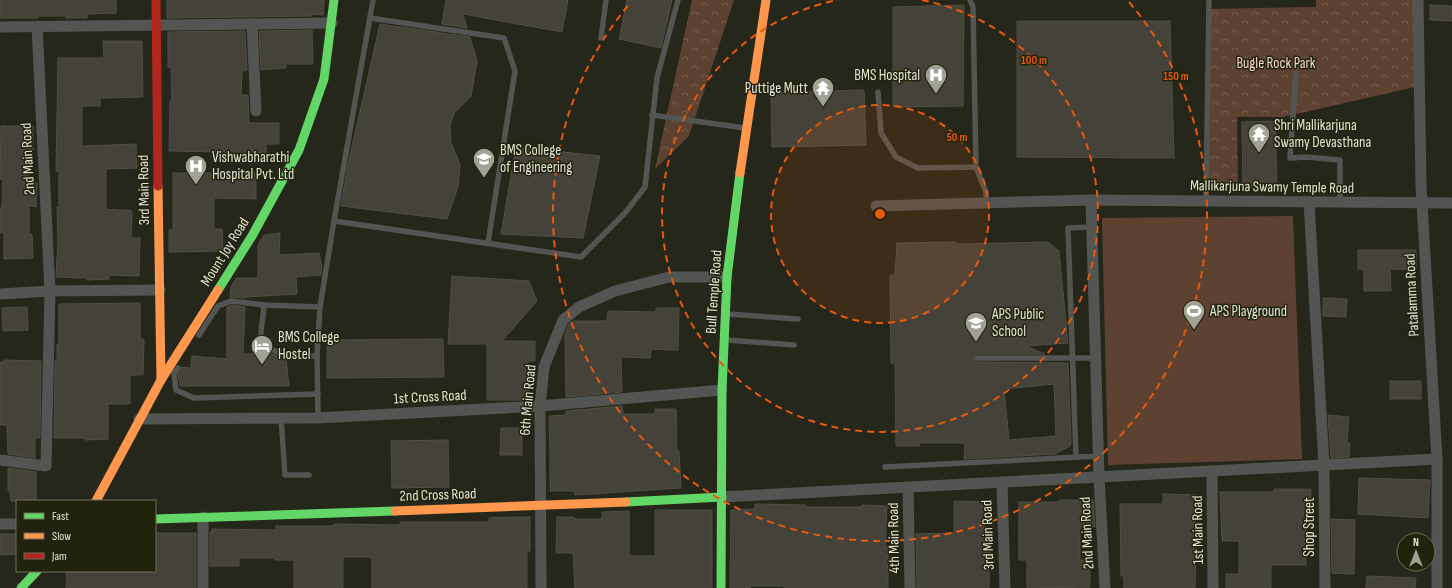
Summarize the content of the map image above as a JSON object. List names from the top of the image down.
{
  "streets": {
    "street": [
      "2nd Main Road",
      "Mallikarjuna Swamy Temple Road",
      "3rd Main Road",
      "Mount Joy Road",
      "Bull Temple Road",
      "Patalamma Road",
      "1st Cross Road",
      "6th Main Road",
      "2nd Cross Road",
      "Shop Street",
      "1st Main Road",
      "4th Main Road"
    ]
  },
  "crossings": [
    ["Mallikarjuna Swamy Temple Road", "Patalamma Road"],
    ["Mallikarjuna Swamy Temple Road", "Shop Street"],
    ["3rd Main Road", "Mount Joy Road"],
    ["Mount Joy Road", "1st Cross Road"],
    ["Bull Temple Road", "1st Cross Road"],
    ["Bull Temple Road", "6th Main Road"],
    ["Bull Temple Road", "2nd Cross Road"],
    ["1st Cross Road", "6th Main Road"],
    ["6th Main Road", "2nd Cross Road"]
  ],
  "parks": ["Bugle Rock Park"],
  "places": {
    "hospital": ["BMS Hospital", "Vishwabharathi Hospital Pvt. Ltd"],
    "temple": ["Puttige Mutt", "Shri Mallikarjuna Swamy Devasthana"],
    "school or university": ["BMS College of Engineering", "APS Public School"],
    "sports": ["APS Playground"],
    "hotel": ["BMS College Hostel"]
  },
  "legend": ["Fast", "Slow", "Jam"],
  "north": "top",
  "rings": ["100 m", "150 m", "50 m"]
}
